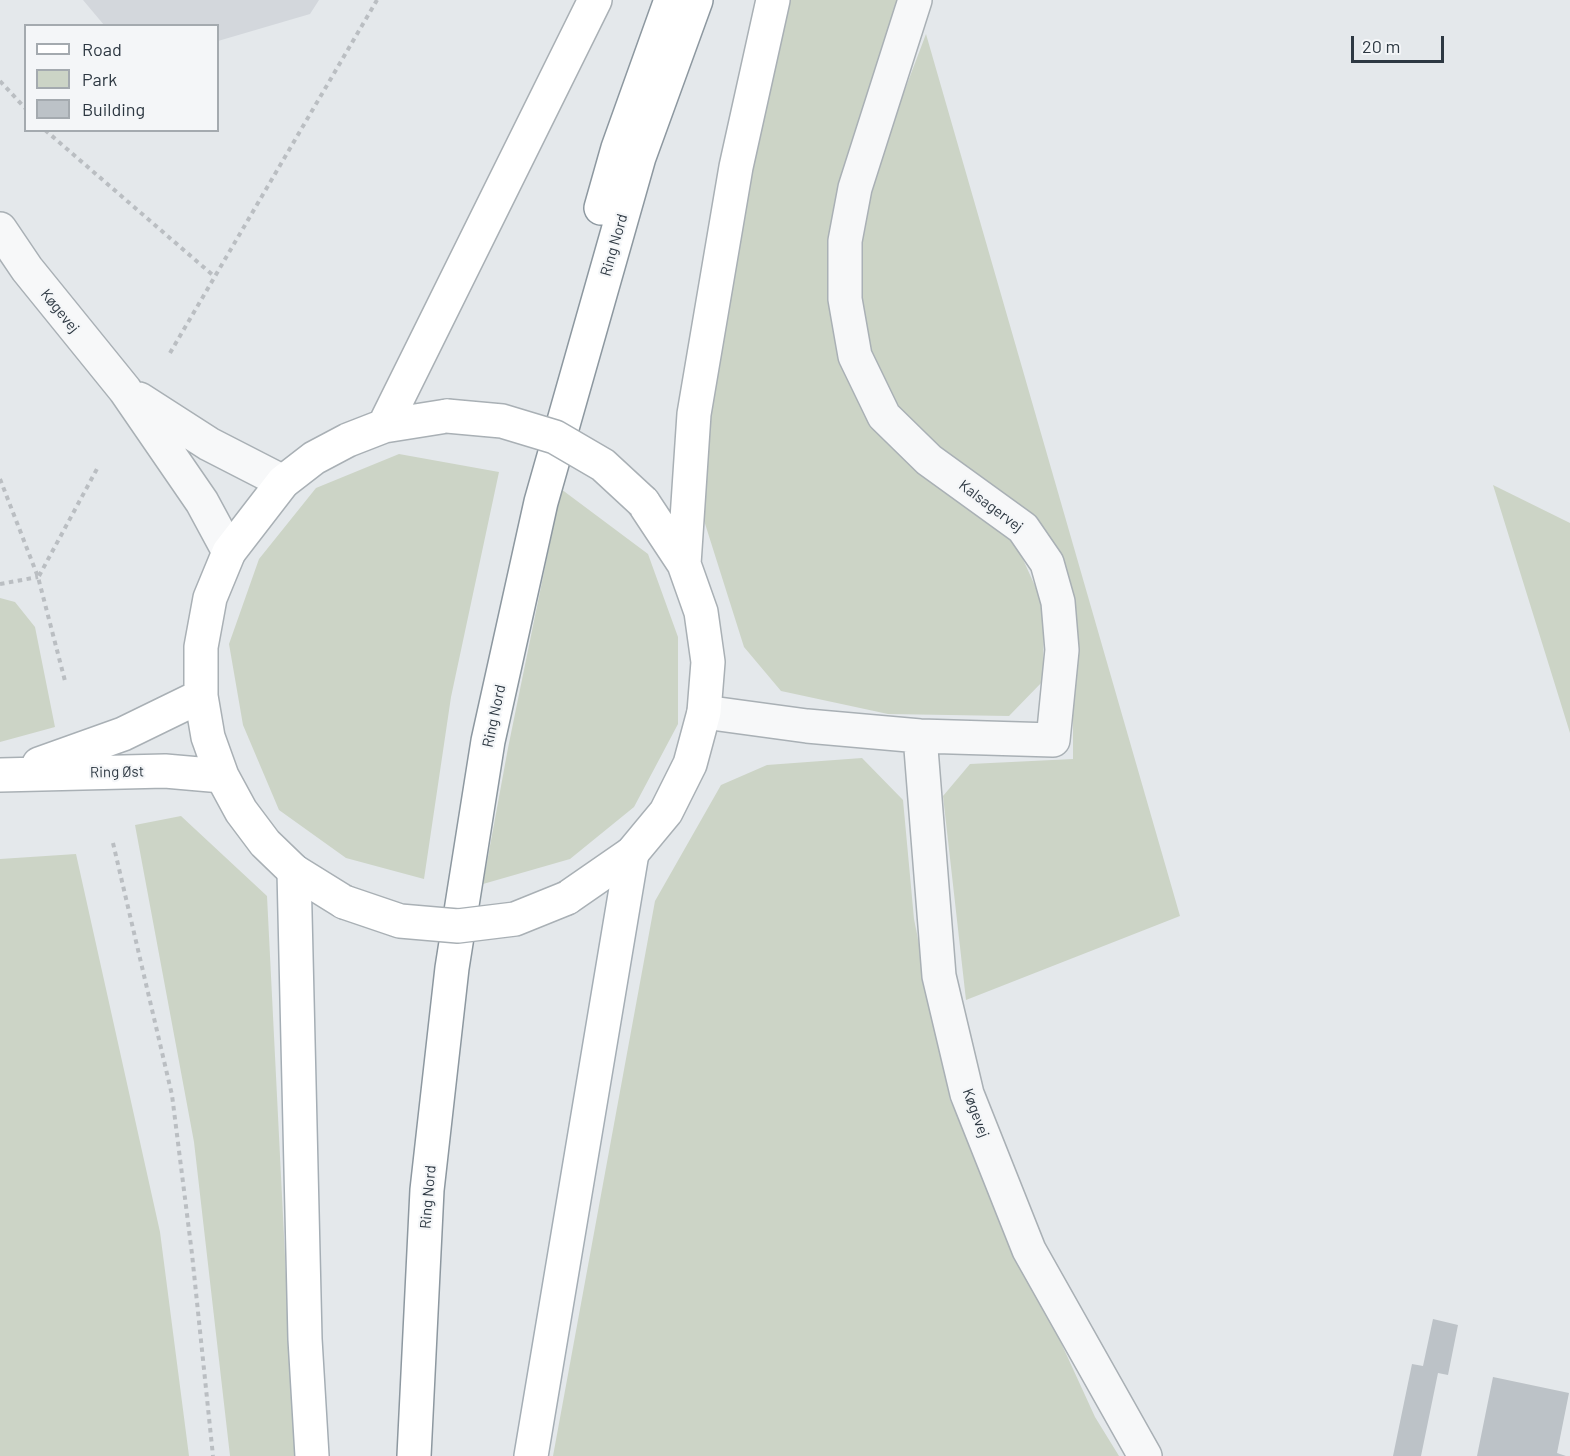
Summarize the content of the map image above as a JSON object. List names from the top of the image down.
{
  "streets": {
    "main road": ["Ring Nord", "Ring Øst"],
    "street": ["Køgevej", "Kalsagervej"]
  },
  "crossings": [
    ["Køgevej", "Kalsagervej"]
  ],
  "legend": ["Road", "Park", "Building"],
  "scale_bar": "20 m"
}
